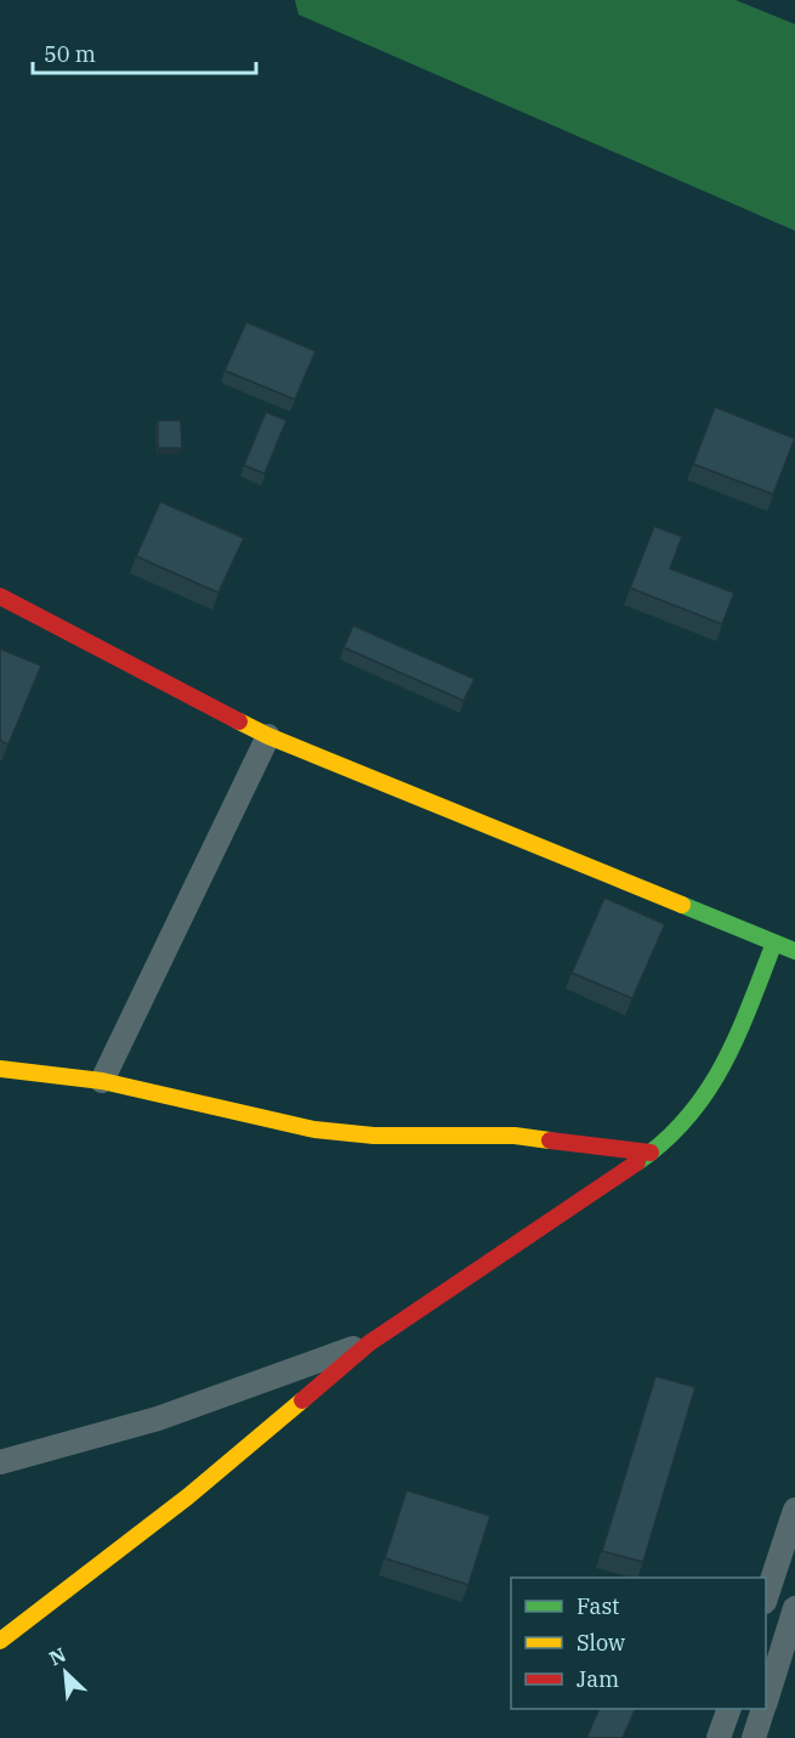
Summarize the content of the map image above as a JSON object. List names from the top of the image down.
{
  "legend": ["Fast", "Slow", "Jam"],
  "scale_bar": "50 m",
  "north": "top left"
}
